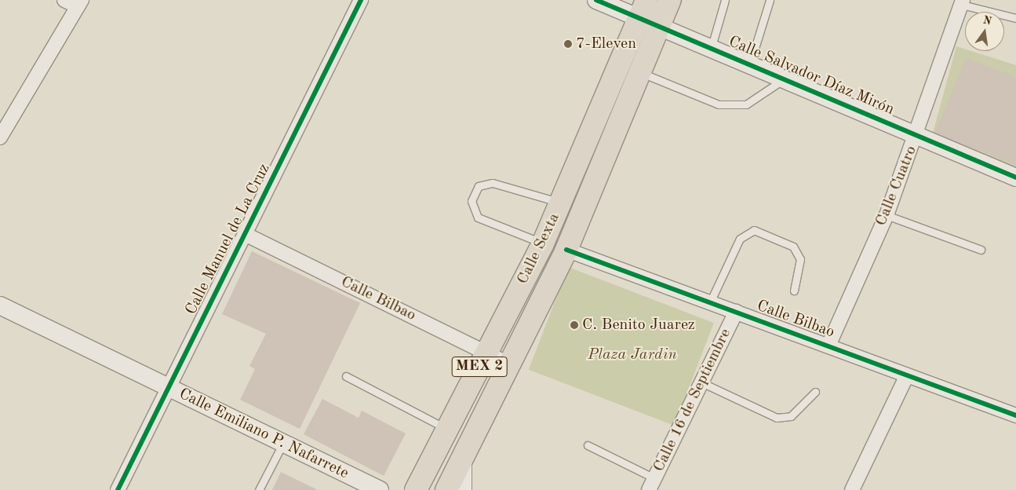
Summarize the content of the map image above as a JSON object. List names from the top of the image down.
{
  "streets": {
    "main road": ["Calle Sexta", "MEX 2"],
    "street": [
      "Calle Salvador Díaz Mirón",
      "Calle Cuatro",
      "Calle Manuel de La Cruz",
      "Calle Bilbao",
      "Calle 16 de Septiembre",
      "Calle Emiliano P. Nafarrete"
    ]
  },
  "crossings": [
    ["Calle Salvador Díaz Mirón", "Calle Cuatro"],
    ["Calle Salvador Díaz Mirón", "Calle Sexta"],
    ["Calle Cuatro", "Calle Bilbao"],
    ["Calle Manuel de La Cruz", "Calle Bilbao"],
    ["Calle Manuel de La Cruz", "Calle Emiliano P. Nafarrete"],
    ["Calle Sexta", "Calle Bilbao"],
    ["Calle Bilbao", "Calle 16 de Septiembre"]
  ],
  "parks": ["Plaza Jardin"],
  "places": ["7-Eleven", "C. Benito Juarez"],
  "north": "top"
}
